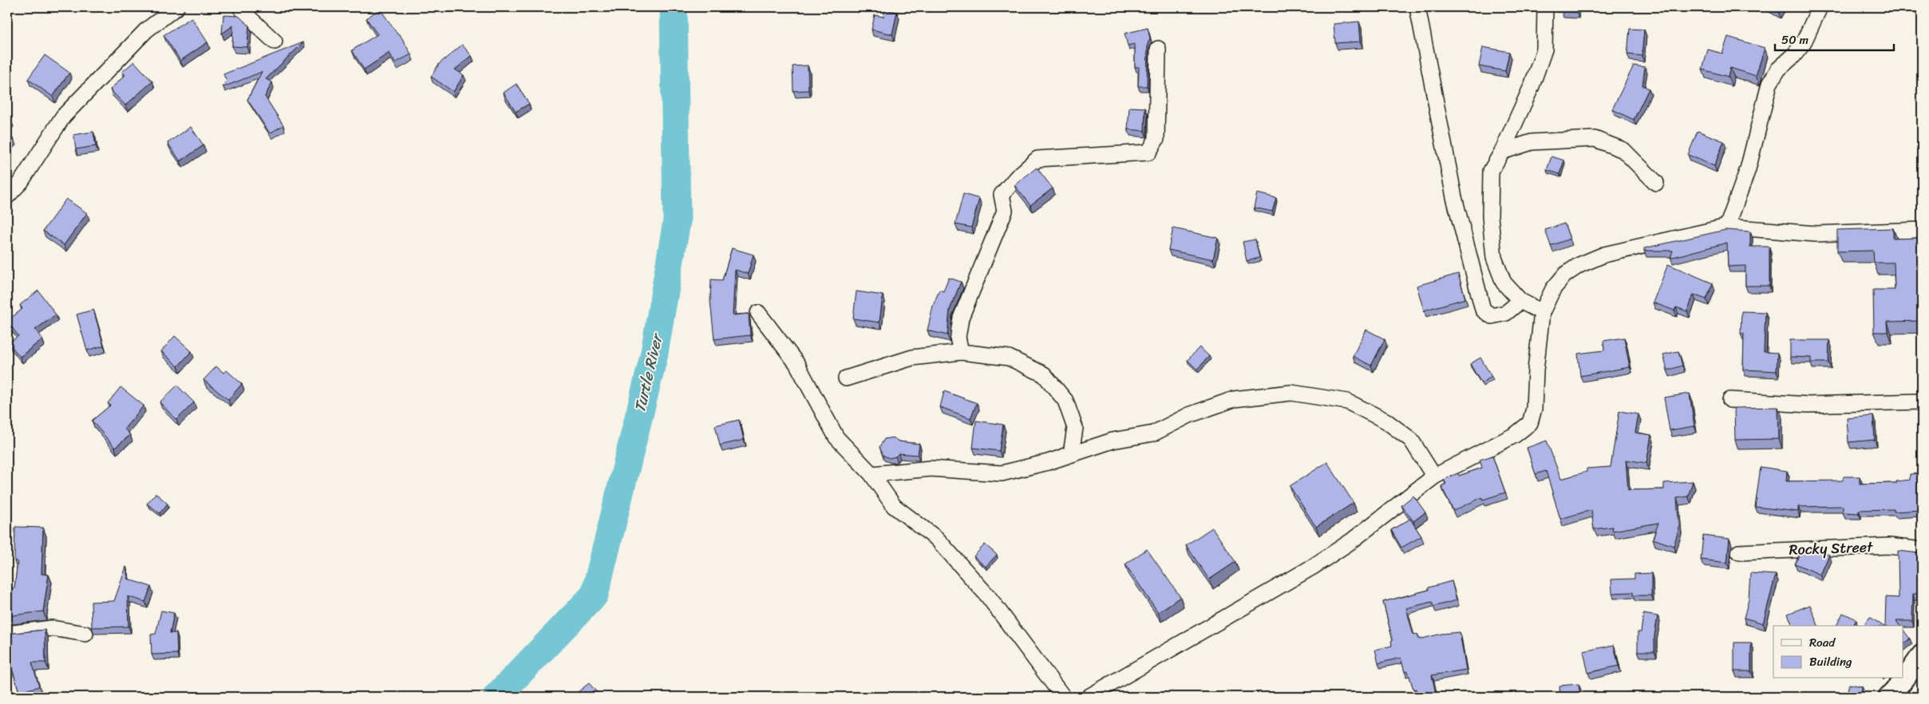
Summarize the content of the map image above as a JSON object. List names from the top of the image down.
{
  "streets": {
    "street": ["Rocky Street"]
  },
  "water": ["Turtle River"],
  "legend": ["Road", "Building"],
  "scale_bar": "50 m"
}
